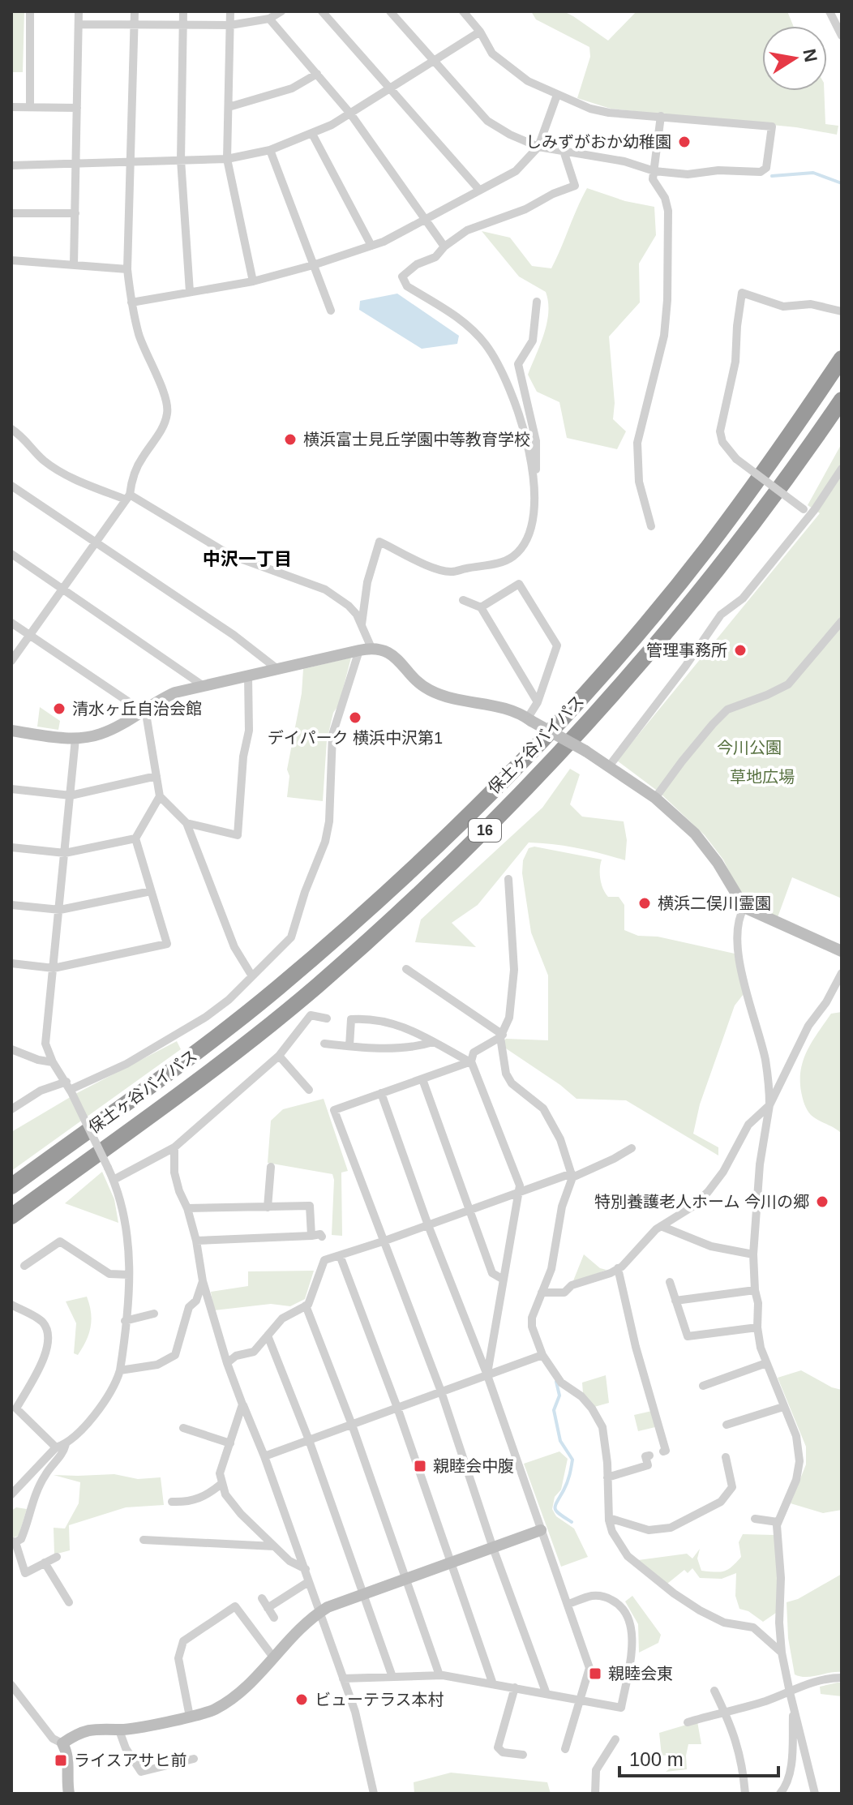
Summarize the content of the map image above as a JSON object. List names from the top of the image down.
{
  "streets": {
    "highway": ["保土ヶ谷バイパス", "16"]
  },
  "districts": ["中沢一丁目"],
  "parks": ["今川公園", "草地広場"],
  "places": {
    "other": [
      "しみずがおか幼稚園",
      "横浜富士見丘学園中等教育学校",
      "管理事務所",
      "清水ヶ丘自治会館",
      "デイパーク 横浜中沢第1",
      "横浜二俣川霊園",
      "特別養護老人ホーム 今川の郷",
      "ビューテラス本村"
    ],
    "transit": ["親睦会中腹", "親睦会東", "ライスアサヒ前"]
  },
  "scale_bar": "100 m",
  "north": "right"
}
